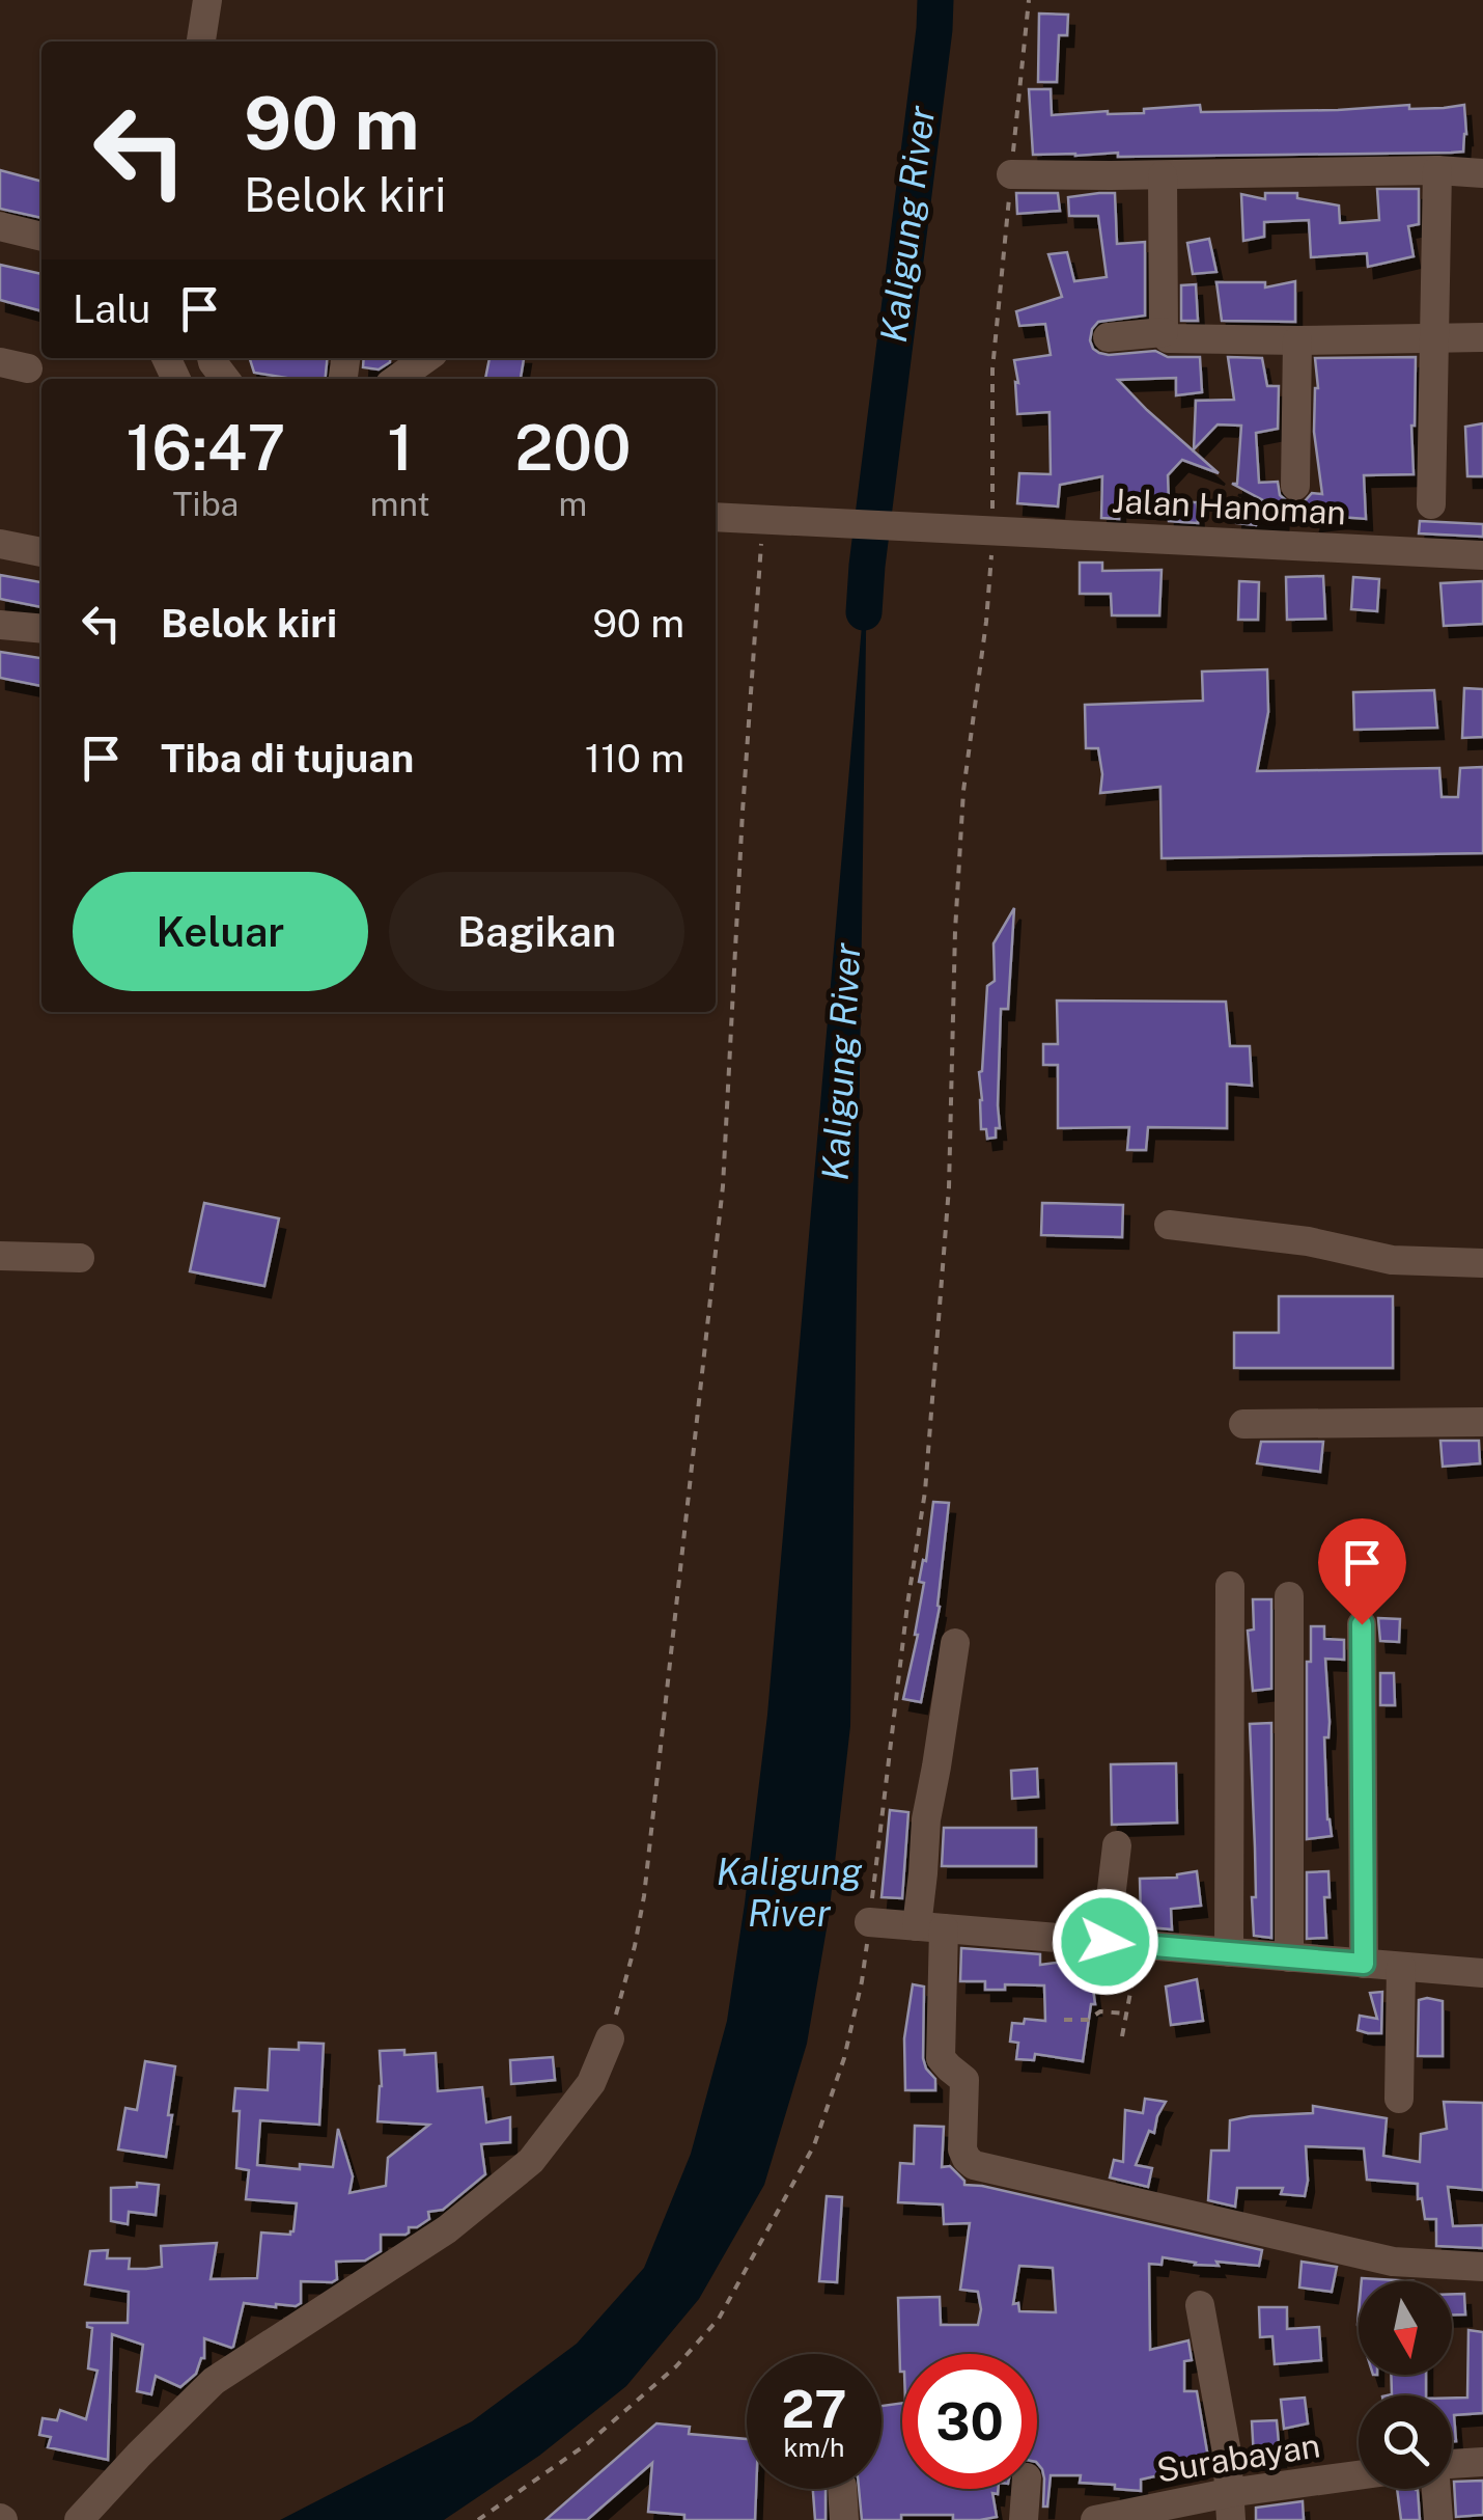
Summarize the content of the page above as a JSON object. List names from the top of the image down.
{
  "streets": {
    "street": ["Jalan Hanoman", "Surabayan"]
  },
  "water": ["Kaligung River"],
  "north": "bottom",
  "page": {
    "turn": ["90 m", "Belok kiri"],
    "then": "Lalu",
    "eta": [
      "16:47",
      "Tiba",
      "1",
      "mnt",
      "200",
      "m"
    ],
    "list": [
      {
        "name": "Belok kiri",
        "value": "90 m"
      },
      {
        "name": "Tiba di tujuan",
        "value": "110 m"
      }
    ],
    "buttons": ["Keluar", "Bagikan"],
    "speed": "27 km/h",
    "limit": "30"
  }
}
